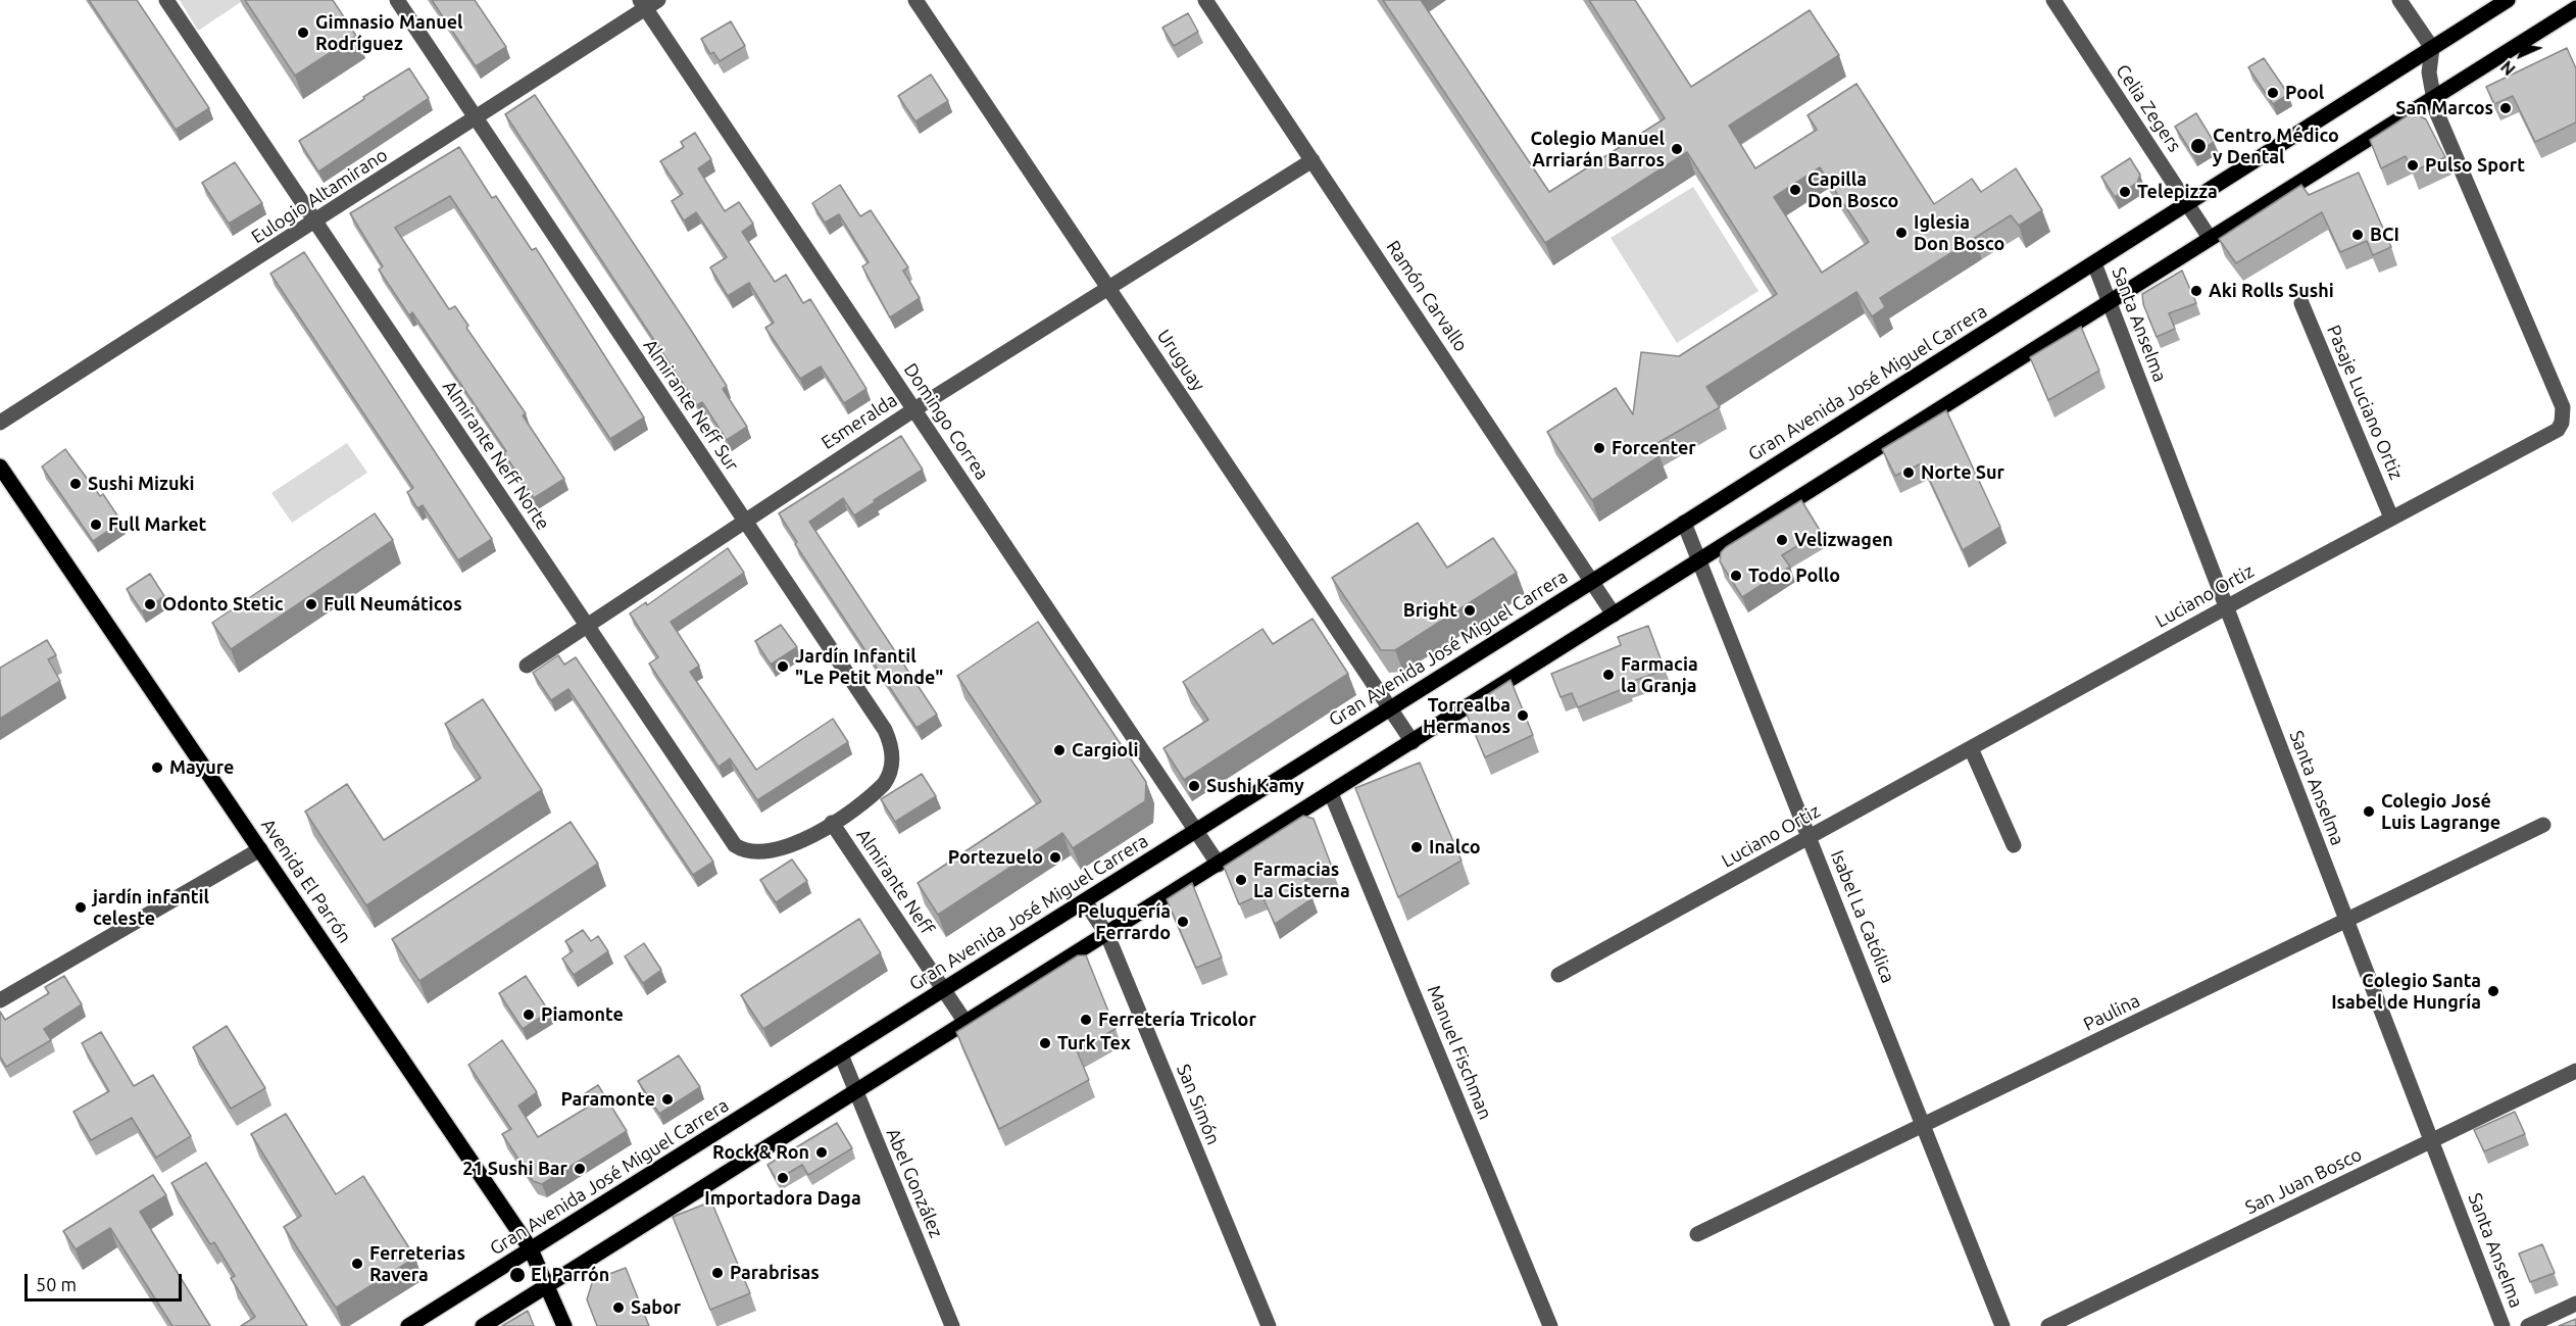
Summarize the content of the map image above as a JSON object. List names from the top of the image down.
{
  "streets": {
    "main road": ["Gran Avenida José Miguel Carrera", "Avenida El Parrón"],
    "street": [
      "Celia Zegers",
      "Eulogio Altamirano",
      "Ramón Carvallo",
      "Santa Anselma",
      "Uruguay",
      "Pasaje Luciano Ortiz",
      "Almirante Neff Sur",
      "Esmeralda",
      "Domingo Correa",
      "Almirante Neff Norte",
      "Luciano Ortiz",
      "Almirante Neff",
      "Isabel La Católica",
      "Paulina",
      "Manuel Fischman",
      "San Simón",
      "San Juan Bosco",
      "Abel González"
    ]
  },
  "crossings": [
    ["Celia Zegers", "Gran Avenida José Miguel Carrera"],
    ["Eulogio Altamirano", "Almirante Neff Sur"],
    ["Eulogio Altamirano", "Domingo Correa"],
    ["Eulogio Altamirano", "Almirante Neff Norte"],
    ["Ramón Carvallo", "Gran Avenida José Miguel Carrera"],
    ["Ramón Carvallo", "Esmeralda"],
    ["Santa Anselma", "Gran Avenida José Miguel Carrera"],
    ["Santa Anselma", "Luciano Ortiz"],
    ["Santa Anselma", "Paulina"],
    ["Santa Anselma", "San Juan Bosco"],
    ["Uruguay", "Gran Avenida José Miguel Carrera"],
    ["Uruguay", "Esmeralda"],
    ["Gran Avenida José Miguel Carrera", "Domingo Correa"],
    ["Gran Avenida José Miguel Carrera", "Avenida El Parrón"],
    ["Gran Avenida José Miguel Carrera", "Almirante Neff"],
    ["Gran Avenida José Miguel Carrera", "Isabel La Católica"],
    ["Gran Avenida José Miguel Carrera", "San Simón"],
    ["Gran Avenida José Miguel Carrera", "Abel González"],
    ["Pasaje Luciano Ortiz", "Luciano Ortiz"],
    ["Almirante Neff Sur", "Esmeralda"],
    ["Almirante Neff Sur", "Almirante Neff Norte"],
    ["Almirante Neff Sur", "Almirante Neff"],
    ["Esmeralda", "Domingo Correa"],
    ["Esmeralda", "Almirante Neff Norte"],
    ["Almirante Neff Norte", "Almirante Neff"],
    ["Luciano Ortiz", "Isabel La Católica"],
    ["Isabel La Católica", "Paulina"]
  ],
  "places": [
    "Gimnasio Manuel Rodríguez",
    "Pool",
    "San Marcos",
    "Centro Médico y Dental",
    "Colegio Manuel Arriarán Barros",
    "Pulso Sport",
    "Capilla Don Bosco",
    "Telepizza",
    "Iglesia Don Bosco",
    "BCI",
    "Aki Rolls Sushi",
    "Forcenter",
    "Norte Sur",
    "Sushi Mizuki",
    "Full Market",
    "Velizwagen",
    "Todo Pollo",
    "Odonto Stetic",
    "Full Neumáticos",
    "Bright",
    "Jardín Infantil \"Le Petit Monde\"",
    "Farmacia la Granja",
    "Torrealba Hermanos",
    "Cargioli",
    "Mayure",
    "Sushi Kamy",
    "Colegio José Luis Lagrange",
    "Inalco",
    "Portezuelo",
    "Farmacias La Cisterna",
    "jardín infantil celeste",
    "Peluquería Ferrardo",
    "Colegio Santa Isabel de Hungría",
    "Piamonte",
    "Ferretería Tricolor",
    "Turk Tex",
    "Paramonte",
    "Rock & Ron",
    "21 Sushi Bar",
    "Importadora Daga",
    "Ferreterias Ravera",
    "Parabrisas",
    "El Parrón",
    "Sabor"
  ],
  "scale_bar": "50 m",
  "north": "bottom left"
}
